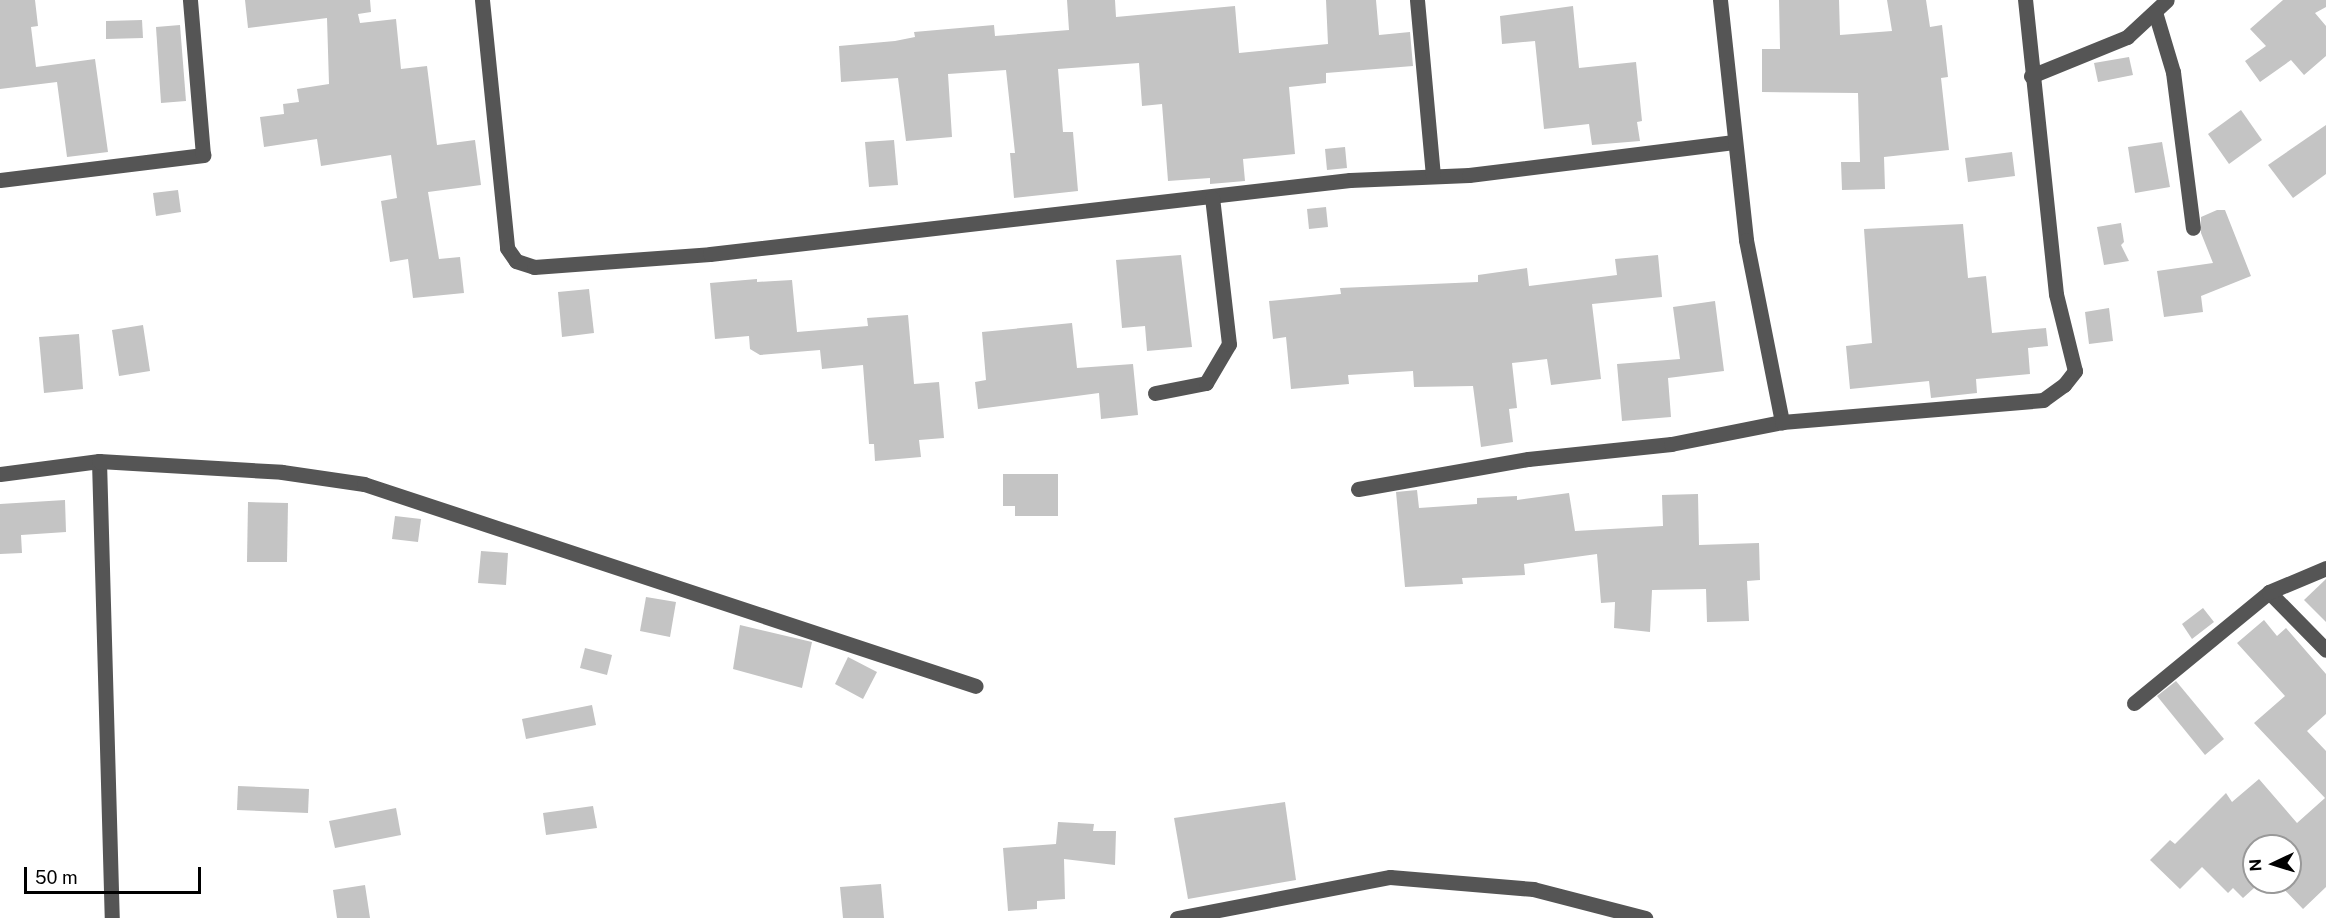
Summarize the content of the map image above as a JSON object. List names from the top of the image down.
{
  "scale_bar": "50 m",
  "north": "left"
}
